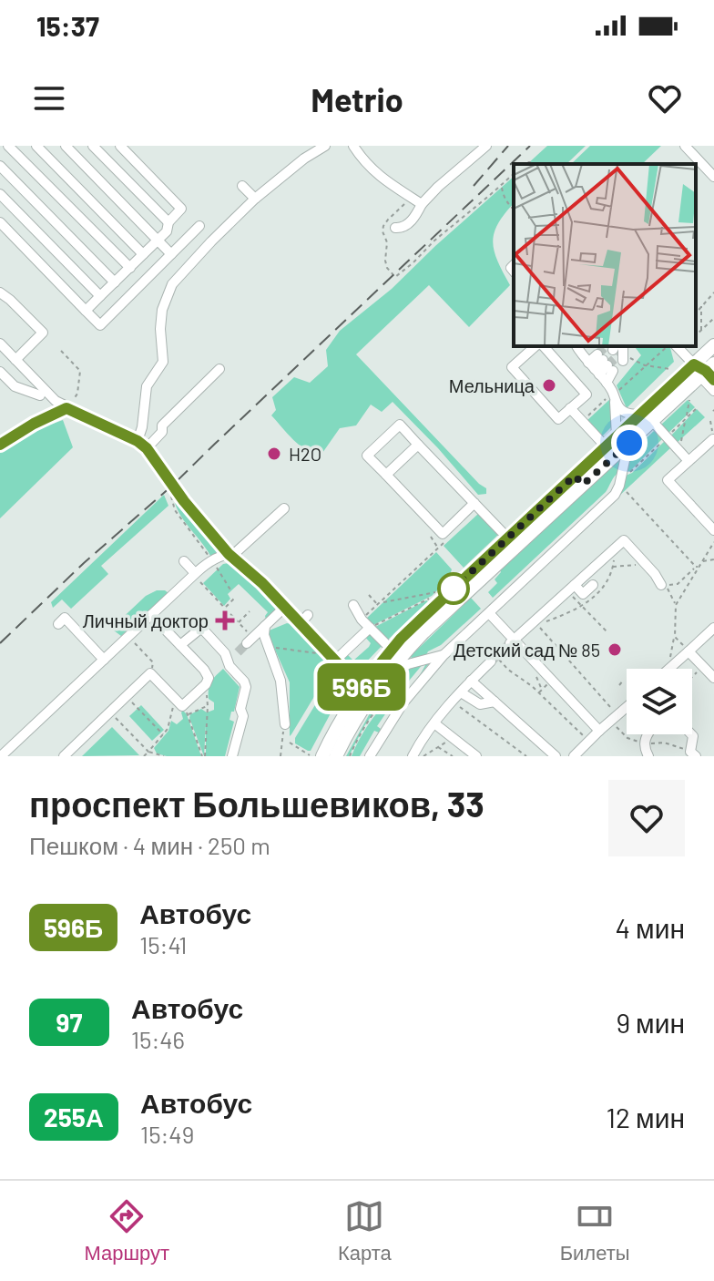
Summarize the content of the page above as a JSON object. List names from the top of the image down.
{
  "places": {
    "other": ["Мельница", "H2O", "Детский сад № 85"],
    "health": ["Личный доктор"]
  },
  "lines": ["bus line 596Б"],
  "page": {
    "status": "15:37",
    "header": "Metrio",
    "on_map": "596Б",
    "heading": ["проспект Большевиков, 33", "Пешком · 4 мин · 250 m"],
    "list": [
      {
        "mark": "596Б",
        "name": "Автобус",
        "note": "15:41",
        "value": "4 мин"
      },
      {
        "mark": "97",
        "name": "Автобус",
        "note": "15:46",
        "value": "9 мин"
      },
      {
        "mark": "255А",
        "name": "Автобус",
        "note": "15:49",
        "value": "12 мин"
      }
    ],
    "tabs": ["Маршрут", "Карта", "Билеты"]
  }
}
